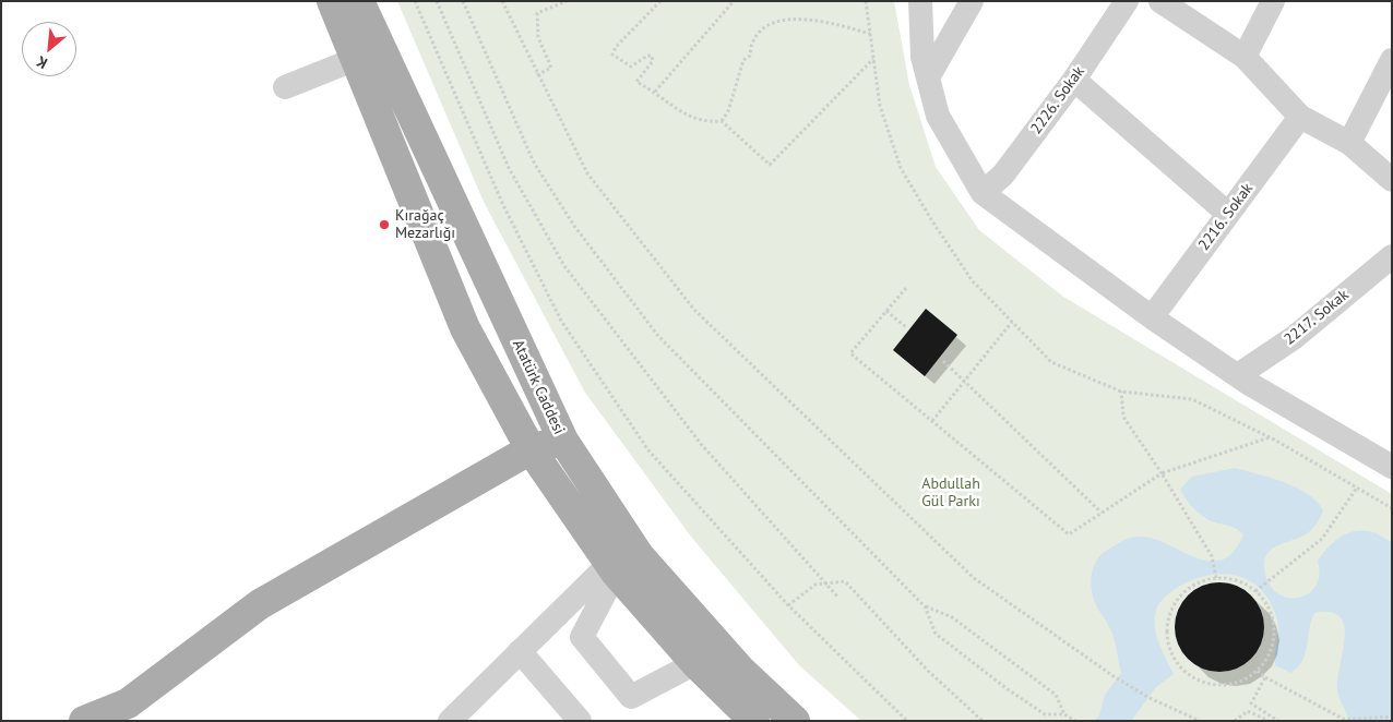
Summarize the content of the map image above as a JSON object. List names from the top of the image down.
{
  "streets": {
    "main road": ["Atatürk Caddesi"],
    "street": ["2226. Sokak", "2216. Sokak", "2217. Sokak"]
  },
  "parks": ["Abdullah Gül Parkı"],
  "places": ["Kırağaç Mezarlığı"],
  "north": "bottom left"
}
